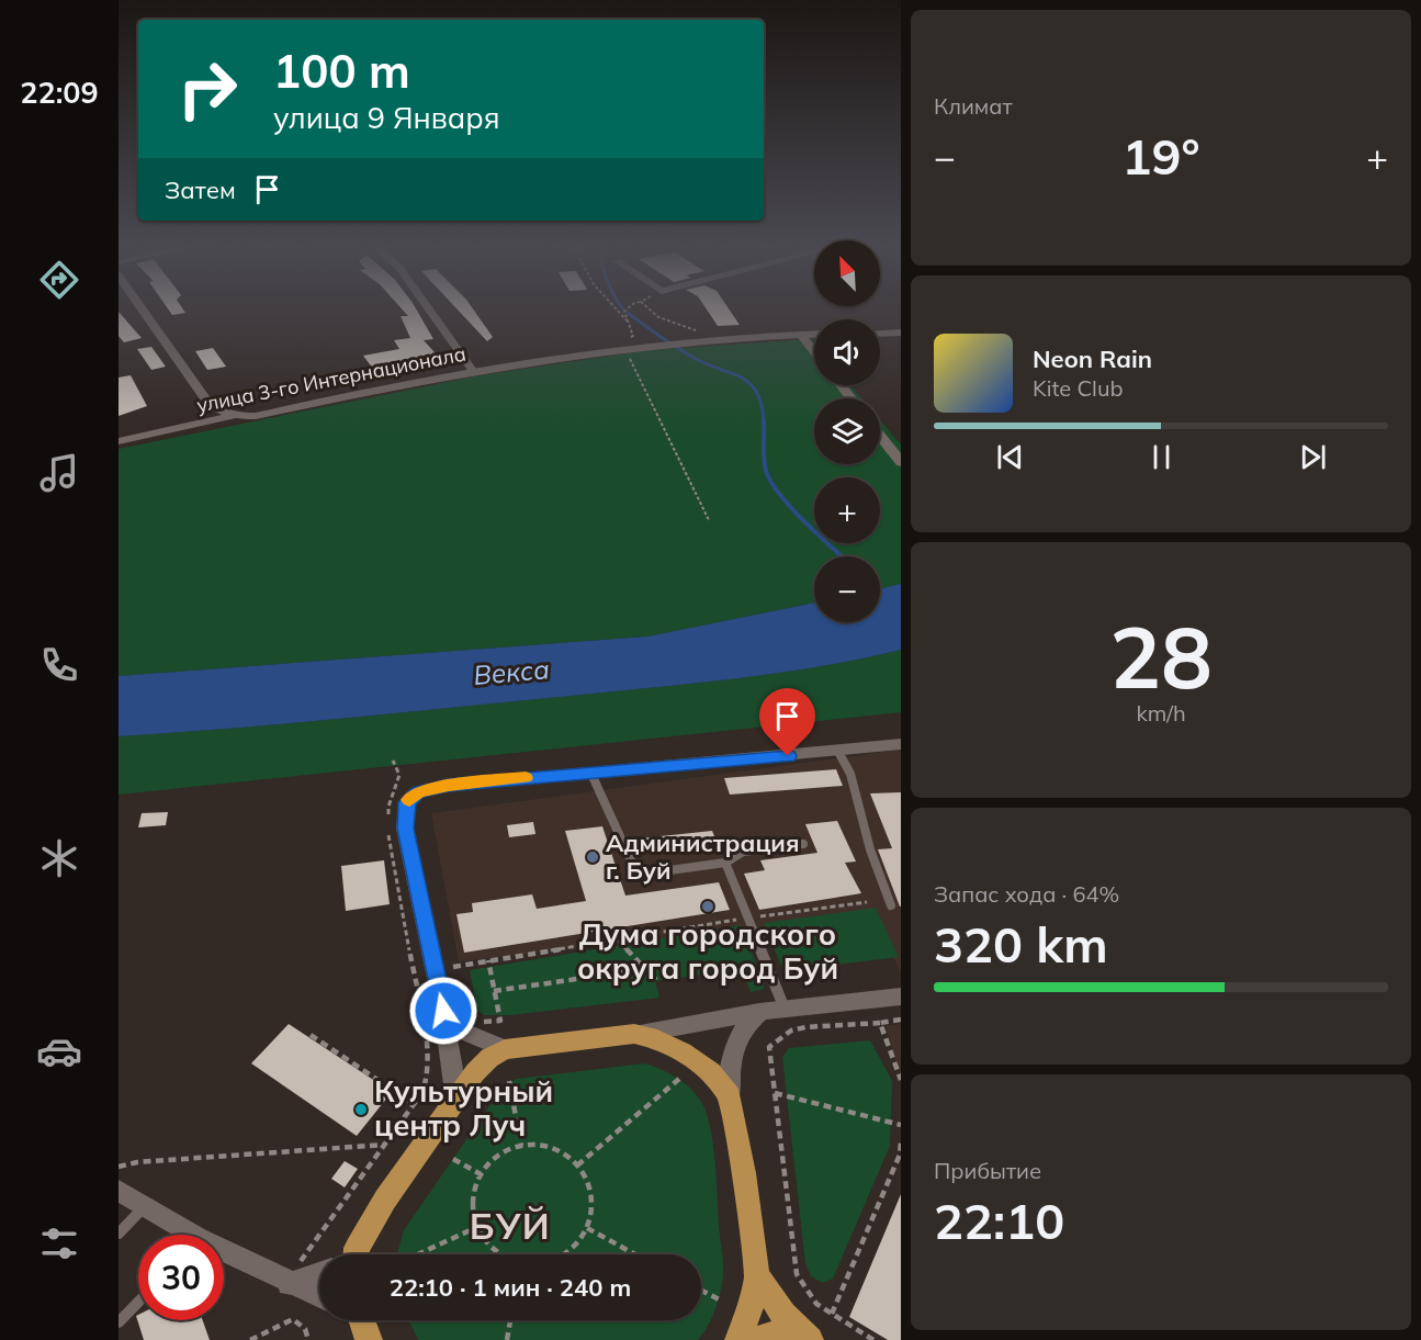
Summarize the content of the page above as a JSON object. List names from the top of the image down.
{
  "streets": {
    "street": ["улица 3-го Интернационала"]
  },
  "districts": ["БУЙ"],
  "water": ["Векса"],
  "places": ["Администрация г. Буй", "Дума городского округа город Буй", "Культурный центр Луч"],
  "north": "top left",
  "page": {
    "tabs": "22:09",
    "tile": [
      "Климат",
      ["28", "km/h"],
      ["Запас хода · 64%", "320 km"],
      ["Прибытие", "22:10"]
    ],
    "turn": ["100 m", "улица 9 Января"],
    "heat": ["−", "19°", "+"],
    "then": "Затем",
    "map_buttons": ["+", "−"],
    "song": ["Neon Rain", "Kite Club"],
    "limit": "30",
    "trip": "22:10 · 1 мин · 240 m"
  }
}
